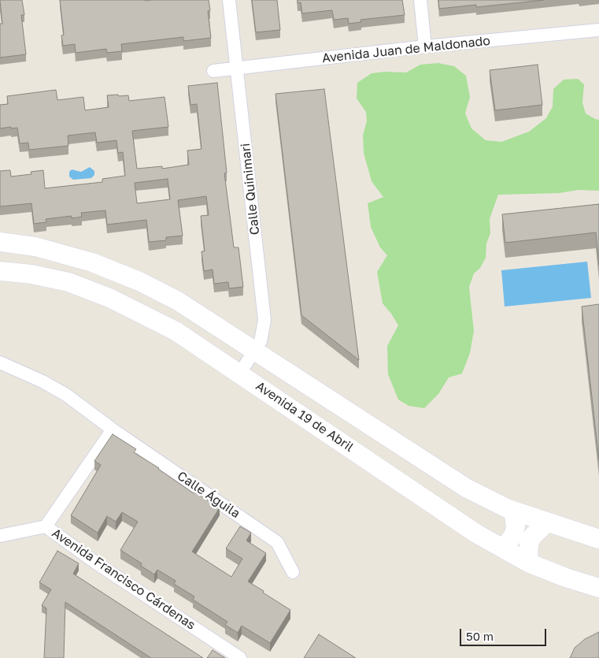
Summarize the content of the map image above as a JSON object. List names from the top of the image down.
{
  "streets": {
    "main road": ["Avenida 19 de Abril"],
    "street": [
      "Avenida Juan de Maldonado",
      "Calle Quinimari",
      "Calle Águila",
      "Avenida Francisco Cárdenas"
    ]
  },
  "crossings": [
    ["Avenida Juan de Maldonado", "Calle Quinimari"],
    ["Calle Quinimari", "Avenida 19 de Abril"]
  ],
  "scale_bar": "50 m"
}
